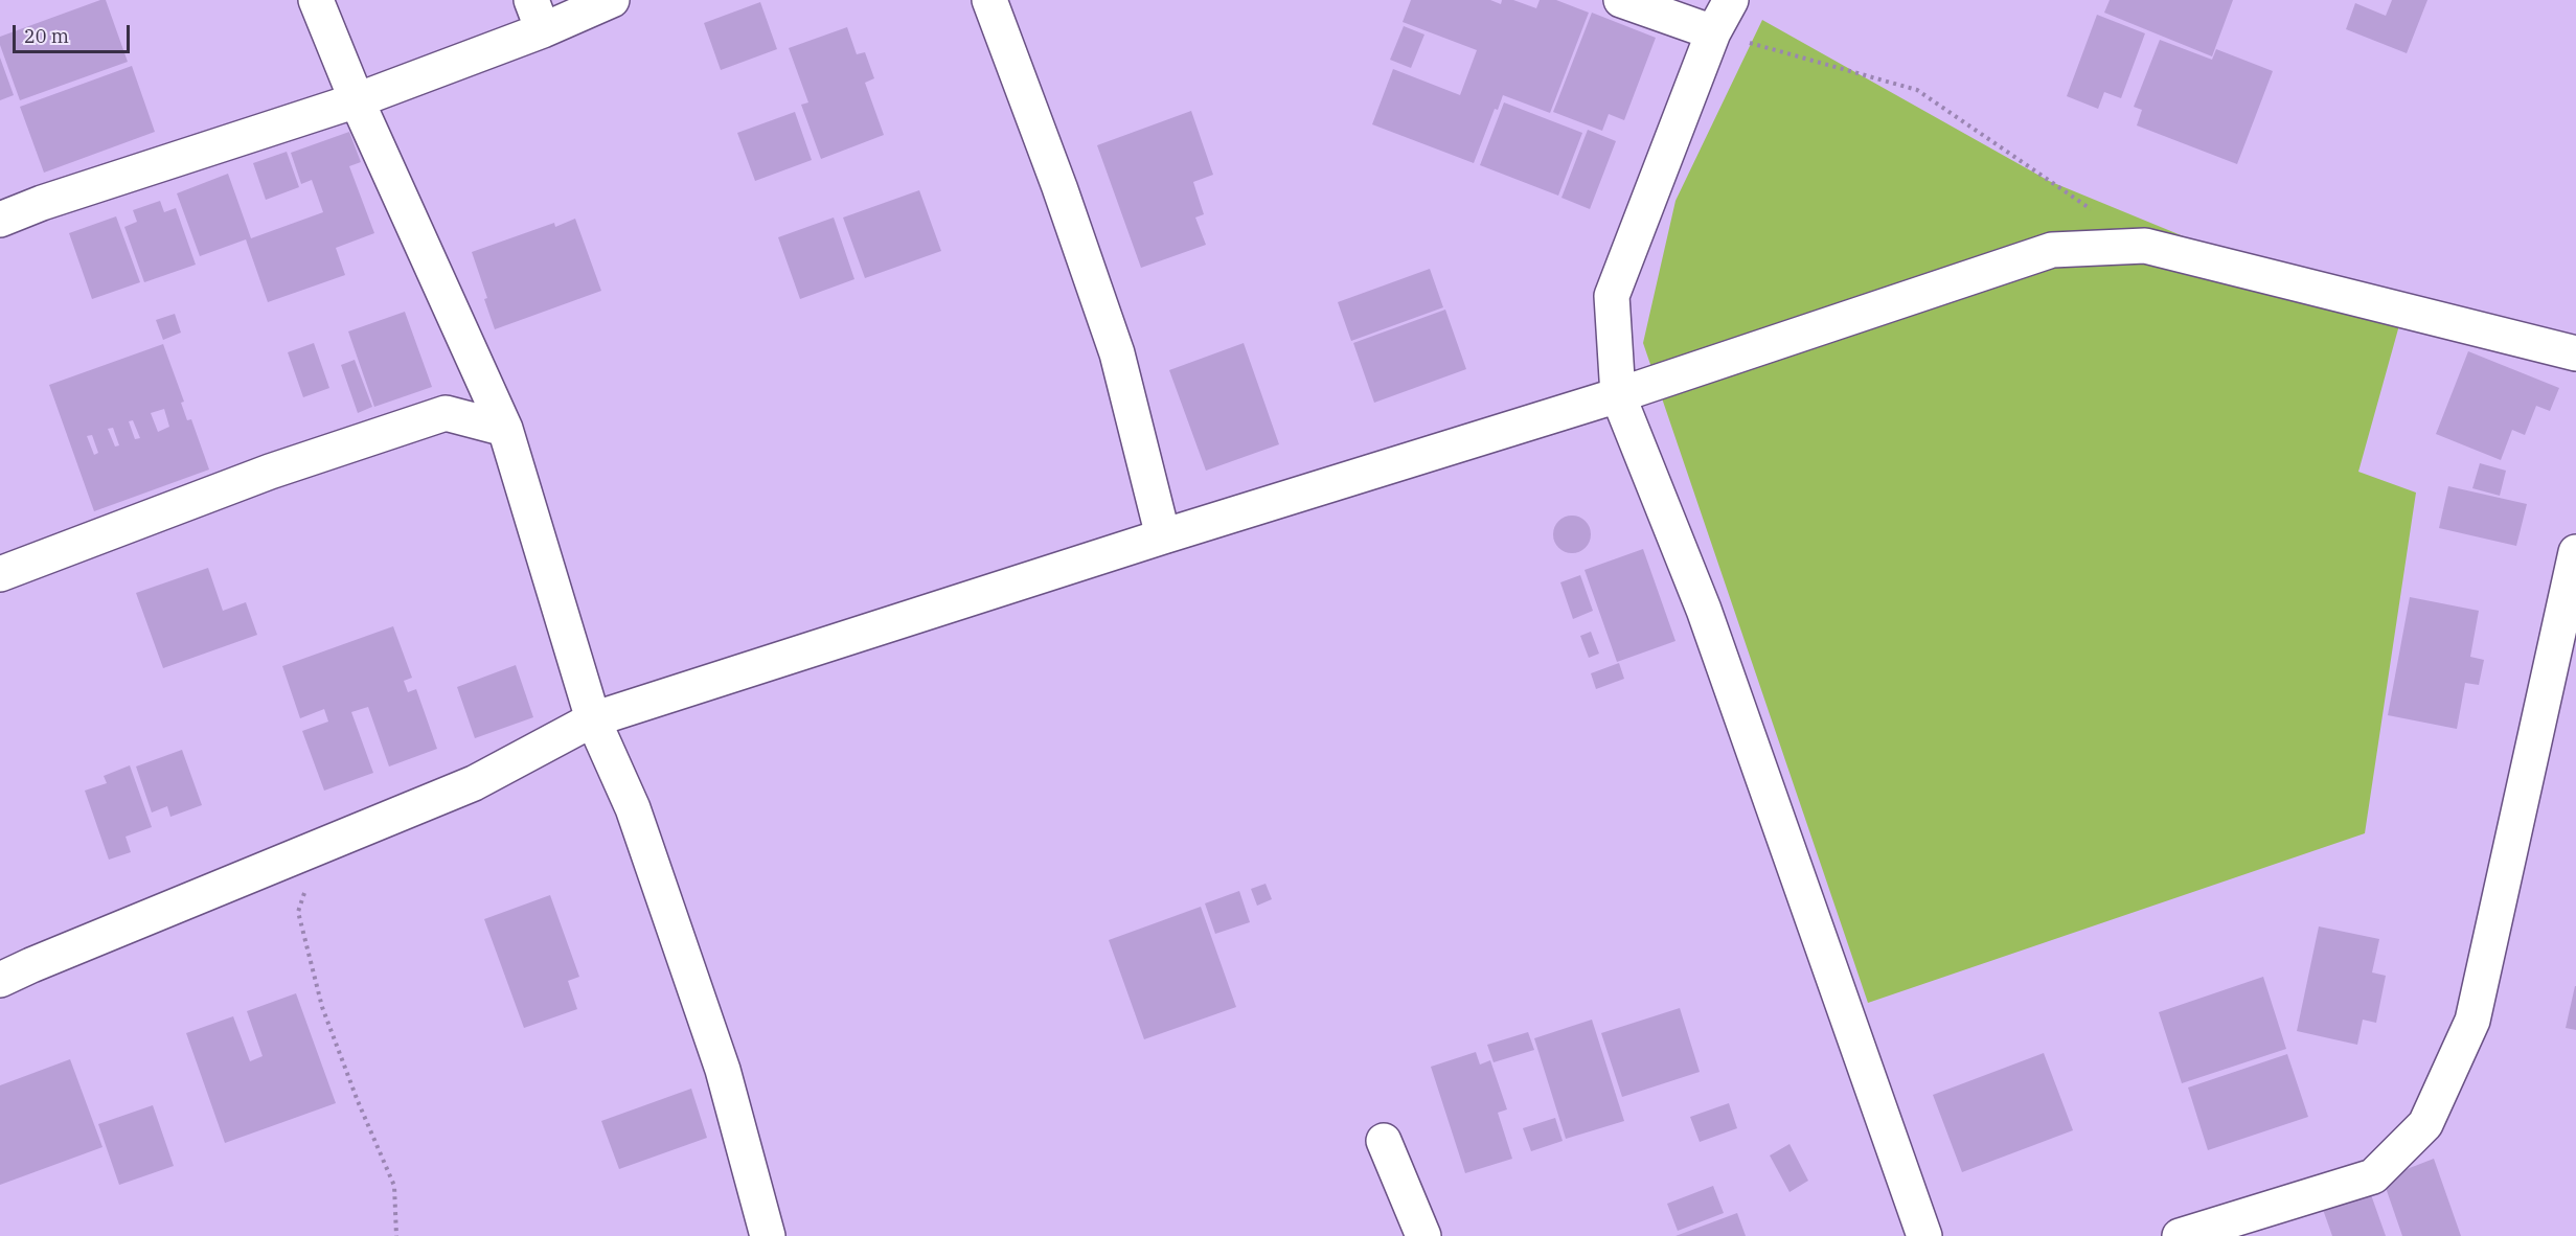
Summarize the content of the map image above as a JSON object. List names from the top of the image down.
{
  "scale_bar": "20 m"
}
